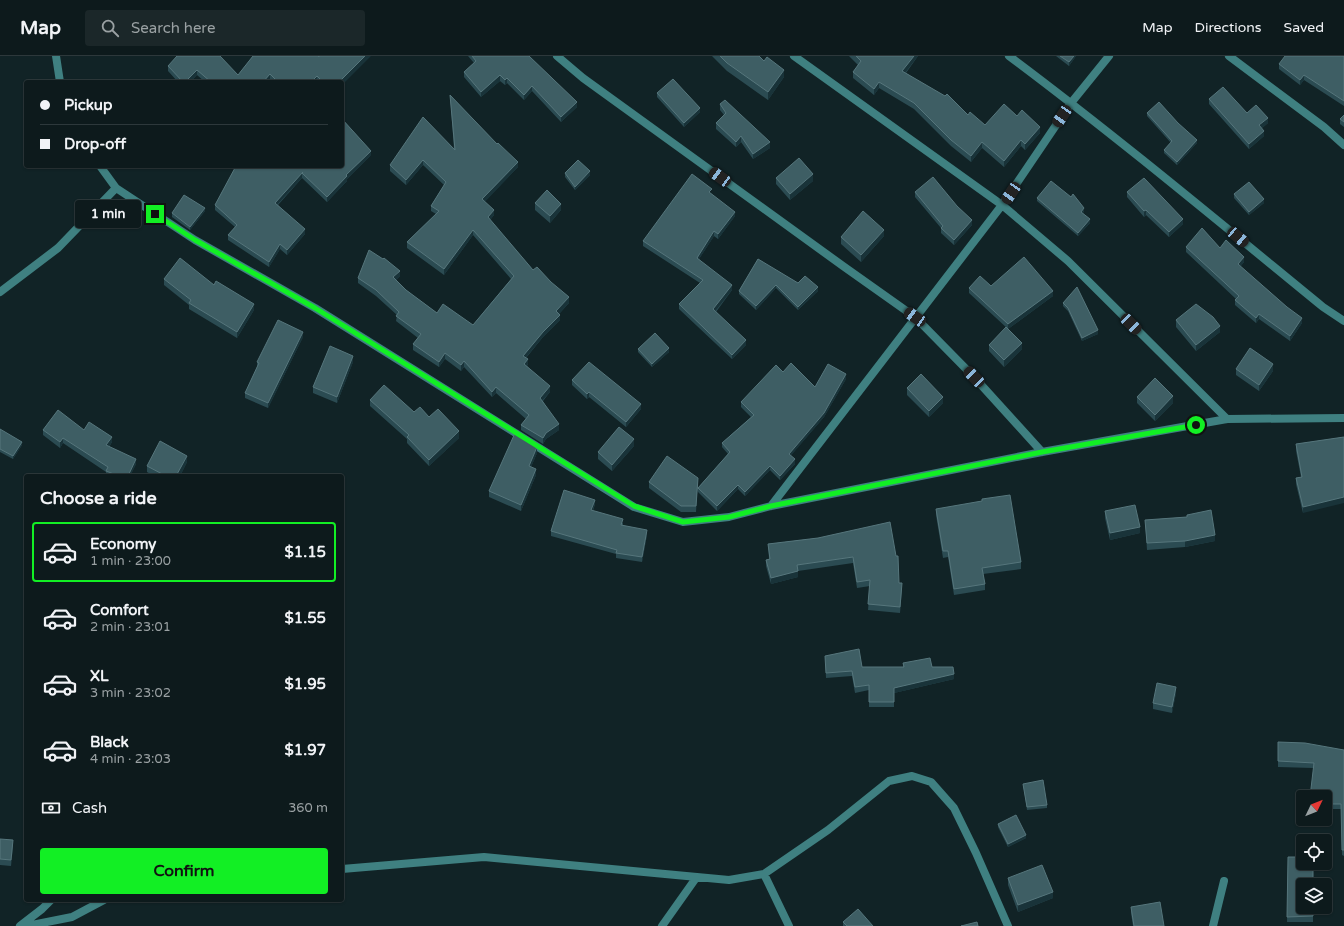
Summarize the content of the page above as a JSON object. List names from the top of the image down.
{
  "north": "top right",
  "page": {
    "header": "Map",
    "search": "Search here",
    "nav": ["Map", "Directions", "Saved"],
    "banner": ["Pickup", "Drop-off"],
    "bubble": "1 min",
    "heading": "Choose a ride",
    "list": [
      {
        "name": "Economy",
        "note": "1 min · 23:00",
        "value": "$1.15"
      },
      {
        "name": "Comfort",
        "note": "2 min · 23:01",
        "value": "$1.55"
      },
      {
        "name": "XL",
        "note": "3 min · 23:02",
        "value": "$1.95"
      },
      {
        "name": "Black",
        "note": "4 min · 23:03",
        "value": "$1.97"
      }
    ],
    "pay": ["Cash", "360 m"],
    "buttons": "Confirm"
  }
}
